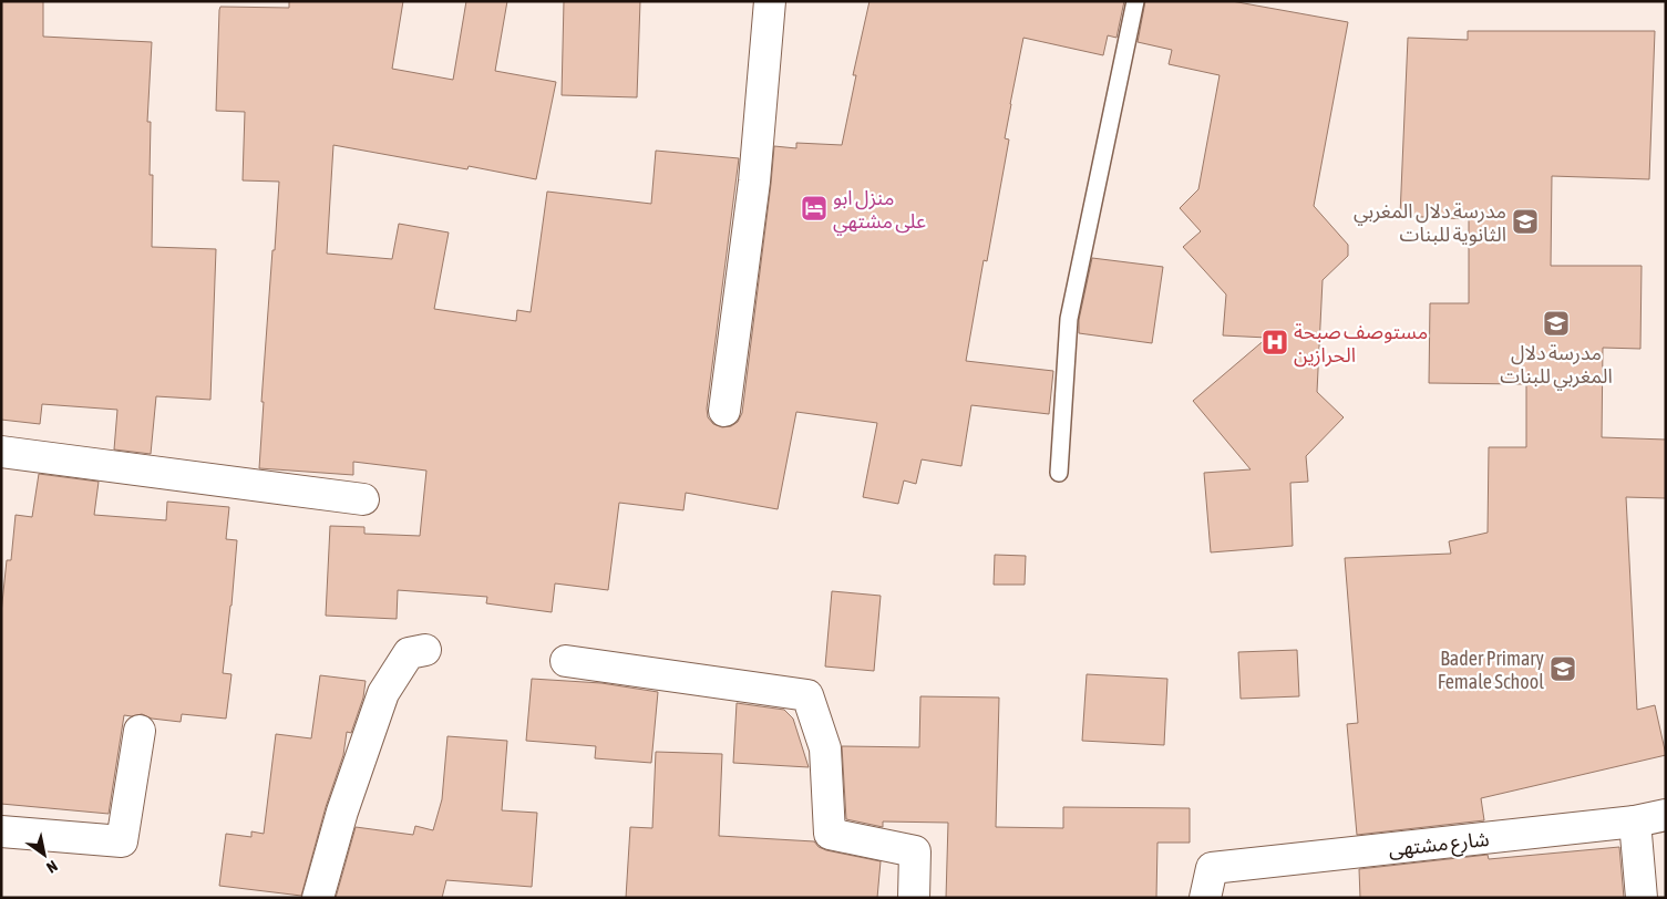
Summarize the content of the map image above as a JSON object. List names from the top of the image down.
{
  "streets": {
    "street": ["شارع مشتهى"]
  },
  "places": {
    "hotel": ["منزل ابو على مشتهي"],
    "school or university": ["مدرسة دلال المغربي الثانوية للبنات", "مدرسة دلال المغربي للبنات", "Bader Primary Female School"],
    "hospital": ["مستوصف صبحة الحرازين"]
  },
  "north": "bottom right"
}
